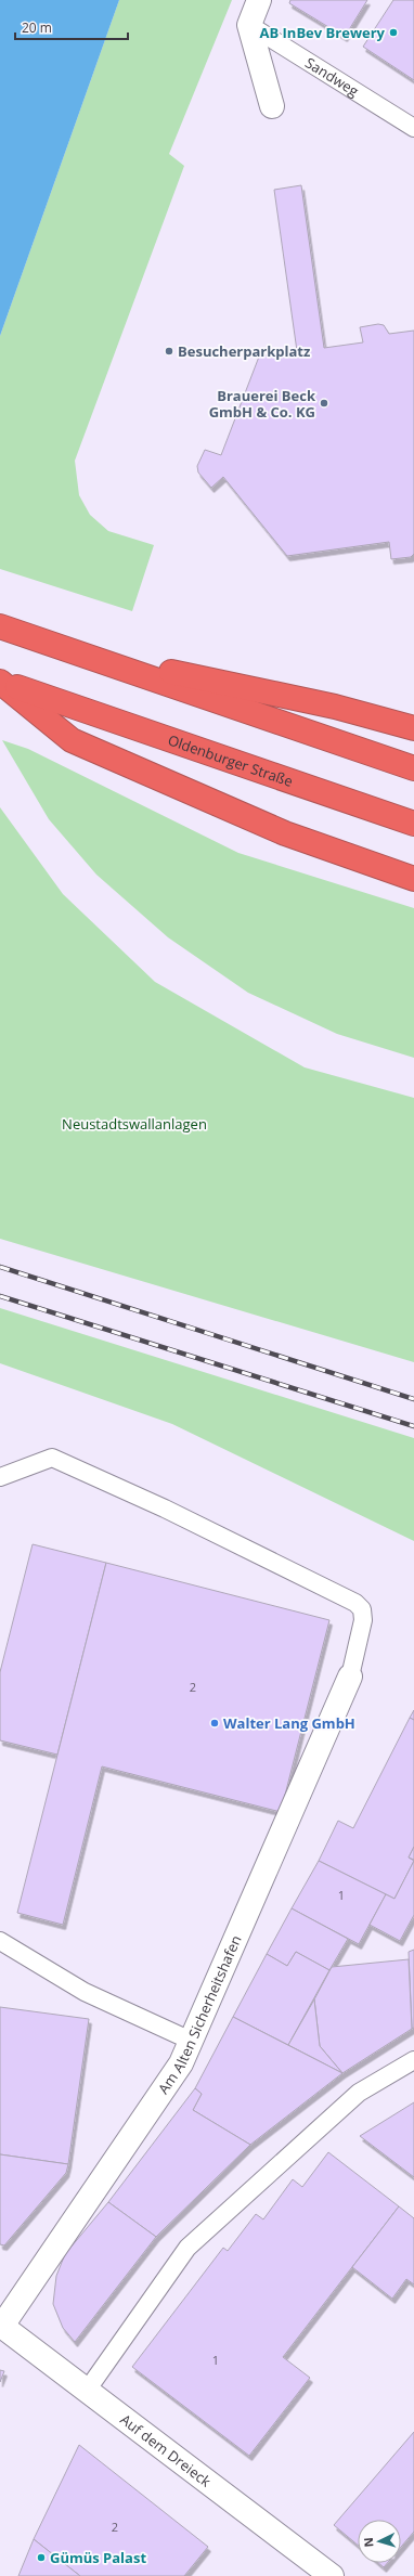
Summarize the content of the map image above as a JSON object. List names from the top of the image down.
{
  "streets": {
    "highway": ["Oldenburger Straße"],
    "street": ["Am Alten Sicherheitshafen", "Auf dem Dreieck"],
    "lane": ["Sandweg"]
  },
  "crossings": [
    ["Am Alten Sicherheitshafen", "Auf dem Dreieck"]
  ],
  "parks": ["Neustadtswallanlagen"],
  "places": [
    "AB InBev Brewery",
    "Besucherparkplatz",
    "Brauerei Beck GmbH & Co. KG",
    "Walter Lang GmbH",
    "Gümüs Palast"
  ],
  "house_numbers": [
    "2",
    "1",
    "1",
    "2"
  ],
  "scale_bar": "20 m",
  "north": "left"
}
